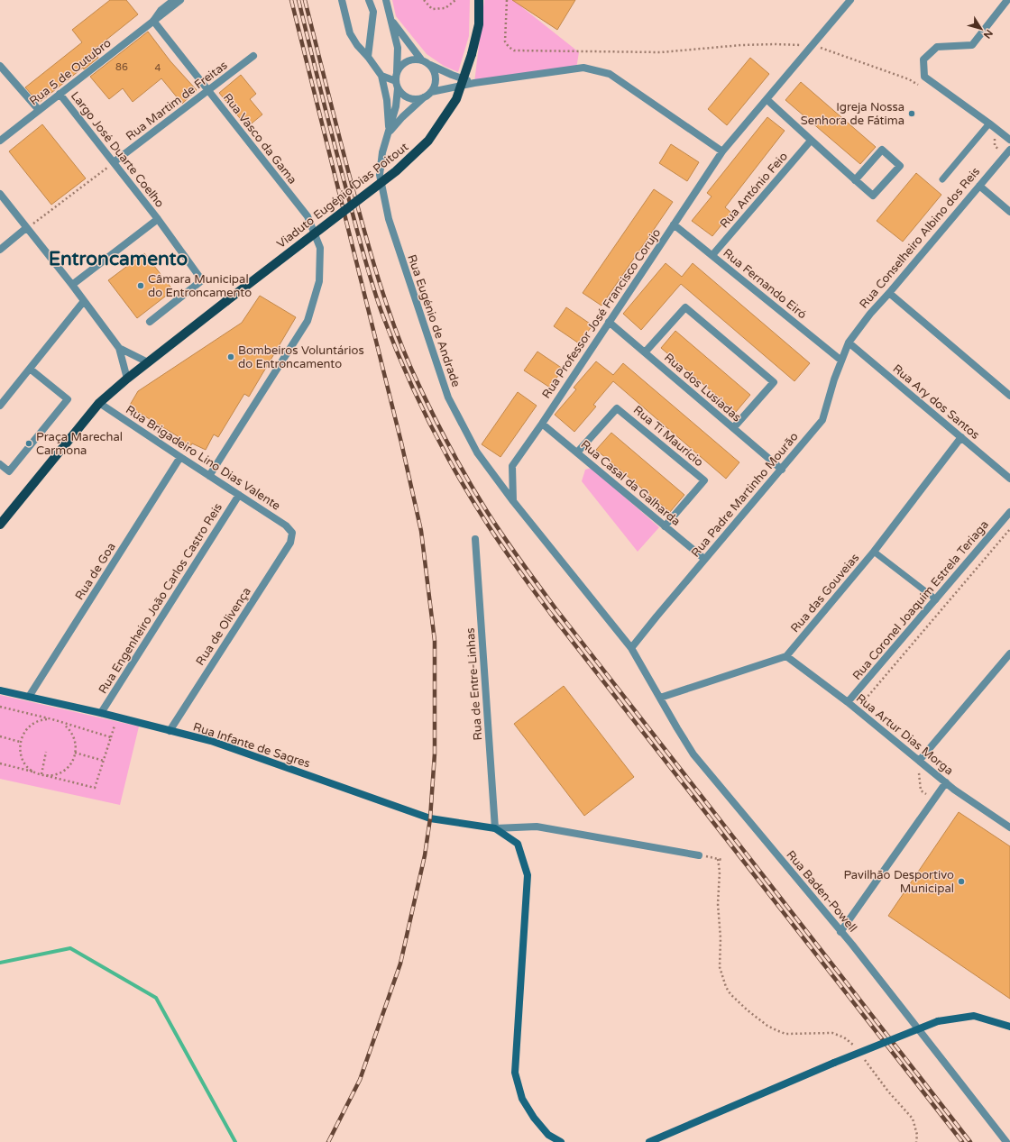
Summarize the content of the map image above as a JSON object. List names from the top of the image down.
{
  "streets": {
    "main road": ["Viaduto Eugénio Dias Poitout"],
    "street": [
      "Rua 5 de Outubro",
      "Rua Martim de Freitas",
      "Rua Vasco da Gama",
      "Largo José Duarte Coelho",
      "Rua António Feio",
      "Rua Conselheiro Albino dos Reis",
      "Rua Fernando Eiró",
      "Rua Professor José Francisco Corujo",
      "Rua Eugénio de Andrade",
      "Rua dos Lusíadas",
      "Rua Ary dos Santos",
      "Rua Ti Maurício",
      "Rua Brigadeiro Lino Dias Valente",
      "Rua Casal da Galharda",
      "Rua Padre Martinho Mourão",
      "Rua de Goa",
      "Rua das Gouveias",
      "Rua Engenheiro João Carlos Castro Reis",
      "Rua Coronel Joaquim Estrela Teriaga",
      "Rua de Olivença",
      "Rua de Entre-Linhas",
      "Rua Artur Dias Morga",
      "Rua Infante de Sagres",
      "Rua Baden-Powell"
    ]
  },
  "crossings": [
    ["Rua 5 de Outubro", "Rua Vasco da Gama"],
    ["Rua 5 de Outubro", "Largo José Duarte Coelho"],
    ["Rua Martim de Freitas", "Rua Vasco da Gama"],
    ["Rua Martim de Freitas", "Largo José Duarte Coelho"],
    ["Rua Vasco da Gama", "Rua Brigadeiro Lino Dias Valente"],
    ["Rua António Feio", "Rua Fernando Eiró"],
    ["Viaduto Eugénio Dias Poitout", "Rua Brigadeiro Lino Dias Valente"],
    ["Rua Conselheiro Albino dos Reis", "Rua Ary dos Santos"],
    ["Rua Conselheiro Albino dos Reis", "Rua Padre Martinho Mourão"],
    ["Rua Fernando Eiró", "Rua Professor José Francisco Corujo"],
    ["Rua Fernando Eiró", "Rua Padre Martinho Mourão"],
    ["Rua Professor José Francisco Corujo", "Rua Eugénio de Andrade"],
    ["Rua Professor José Francisco Corujo", "Rua dos Lusíadas"],
    ["Rua Professor José Francisco Corujo", "Rua Casal da Galharda"],
    ["Rua dos Lusíadas", "Rua Padre Martinho Mourão"],
    ["Rua Ary dos Santos", "Rua Padre Martinho Mourão"],
    ["Rua Ary dos Santos", "Rua das Gouveias"],
    ["Rua Ti Maurício", "Rua Casal da Galharda"],
    ["Rua Brigadeiro Lino Dias Valente", "Rua de Goa"],
    ["Rua Brigadeiro Lino Dias Valente", "Rua Engenheiro João Carlos Castro Reis"],
    ["Rua Brigadeiro Lino Dias Valente", "Rua de Olivença"],
    ["Rua Casal da Galharda", "Rua Padre Martinho Mourão"],
    ["Rua Padre Martinho Mourão", "Rua Baden-Powell"],
    ["Rua de Goa", "Rua Infante de Sagres"],
    ["Rua das Gouveias", "Rua Artur Dias Morga"],
    ["Rua Engenheiro João Carlos Castro Reis", "Rua Infante de Sagres"],
    ["Rua Coronel Joaquim Estrela Teriaga", "Rua Artur Dias Morga"],
    ["Rua de Olivença", "Rua Infante de Sagres"],
    ["Rua de Entre-Linhas", "Rua Infante de Sagres"]
  ],
  "districts": ["Entroncamento"],
  "places": [
    "Igreja Nossa Senhora de Fátima",
    "Câmara Municipal do Entroncamento",
    "Bombeiros Voluntários do Entroncamento",
    "Praça Marechal Carmona",
    "Pavilhão Desportivo Municipal"
  ],
  "house_numbers": ["86", "4"],
  "north": "bottom right"
}
